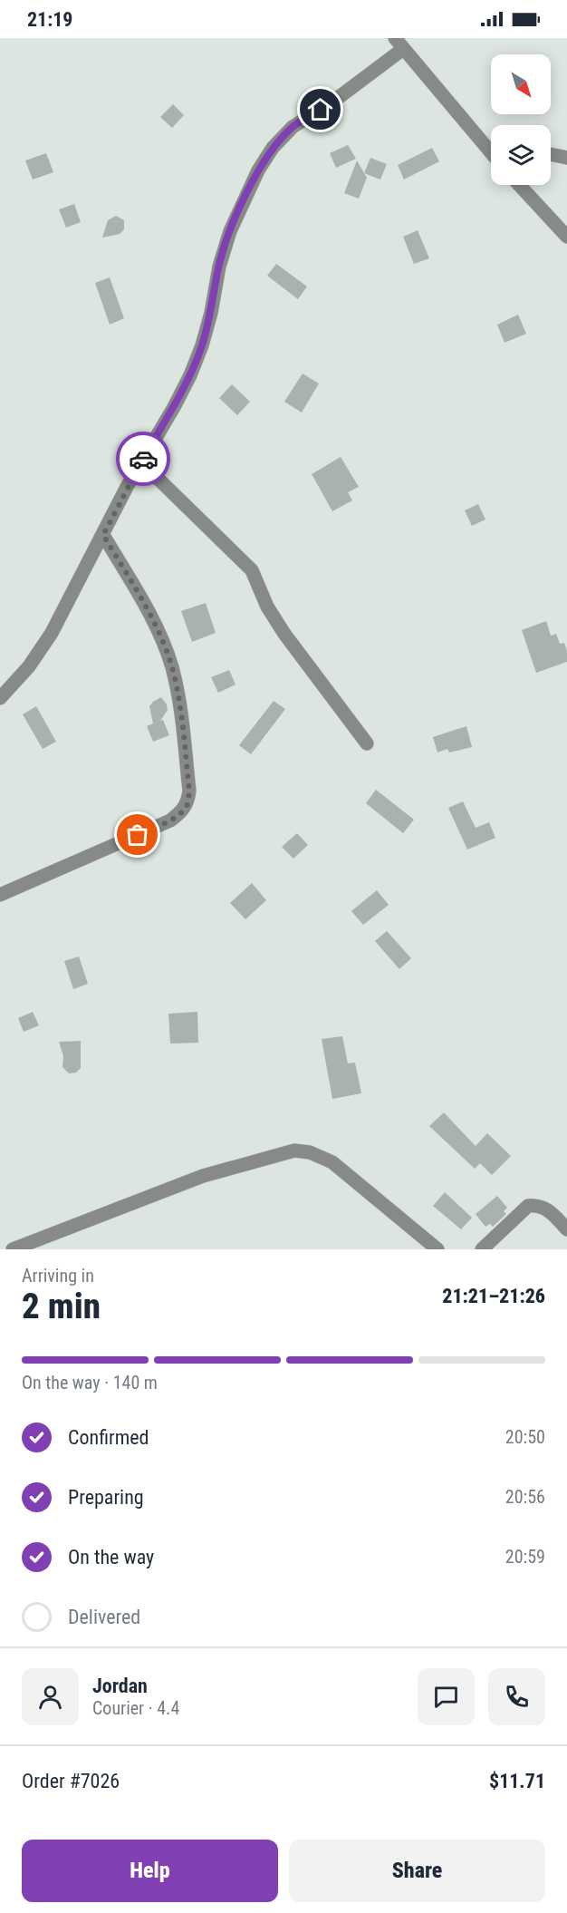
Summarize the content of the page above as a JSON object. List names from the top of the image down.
{
  "north": "bottom right",
  "page": {
    "status": "21:19",
    "heading": ["2 min", "Arriving in", "21:21–21:26"],
    "panel": [
      "Jordan",
      "Courier · 4.4",
      "Order #7026",
      "$11.71"
    ],
    "bar": "On the way · 140 m",
    "list": [
      ["Confirmed", "20:50"],
      ["Preparing", "20:56"],
      ["On the way", "20:59"],
      "Delivered"
    ],
    "buttons": ["Help", "Share"]
  }
}
